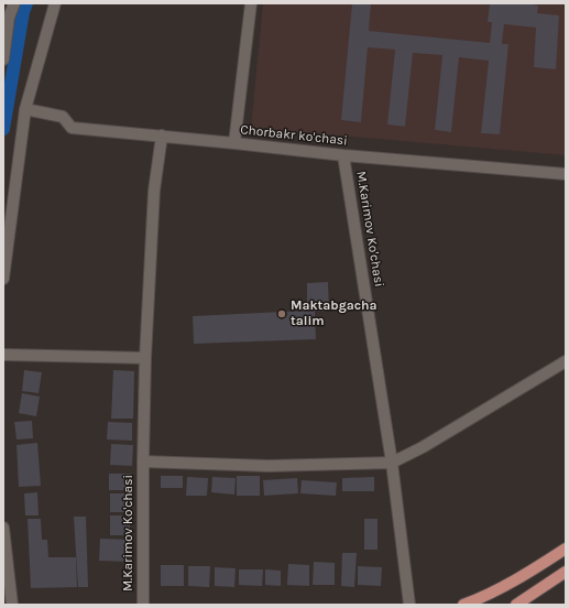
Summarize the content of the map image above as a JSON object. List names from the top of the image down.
{
  "streets": {
    "street": ["Chorbakr ko'chasi", "M.Karimov Ko'chasi"]
  },
  "crossings": [
    ["Chorbakr ko'chasi", "M.Karimov Ko'chasi"]
  ],
  "places": ["Maktabgacha talim"]
}
